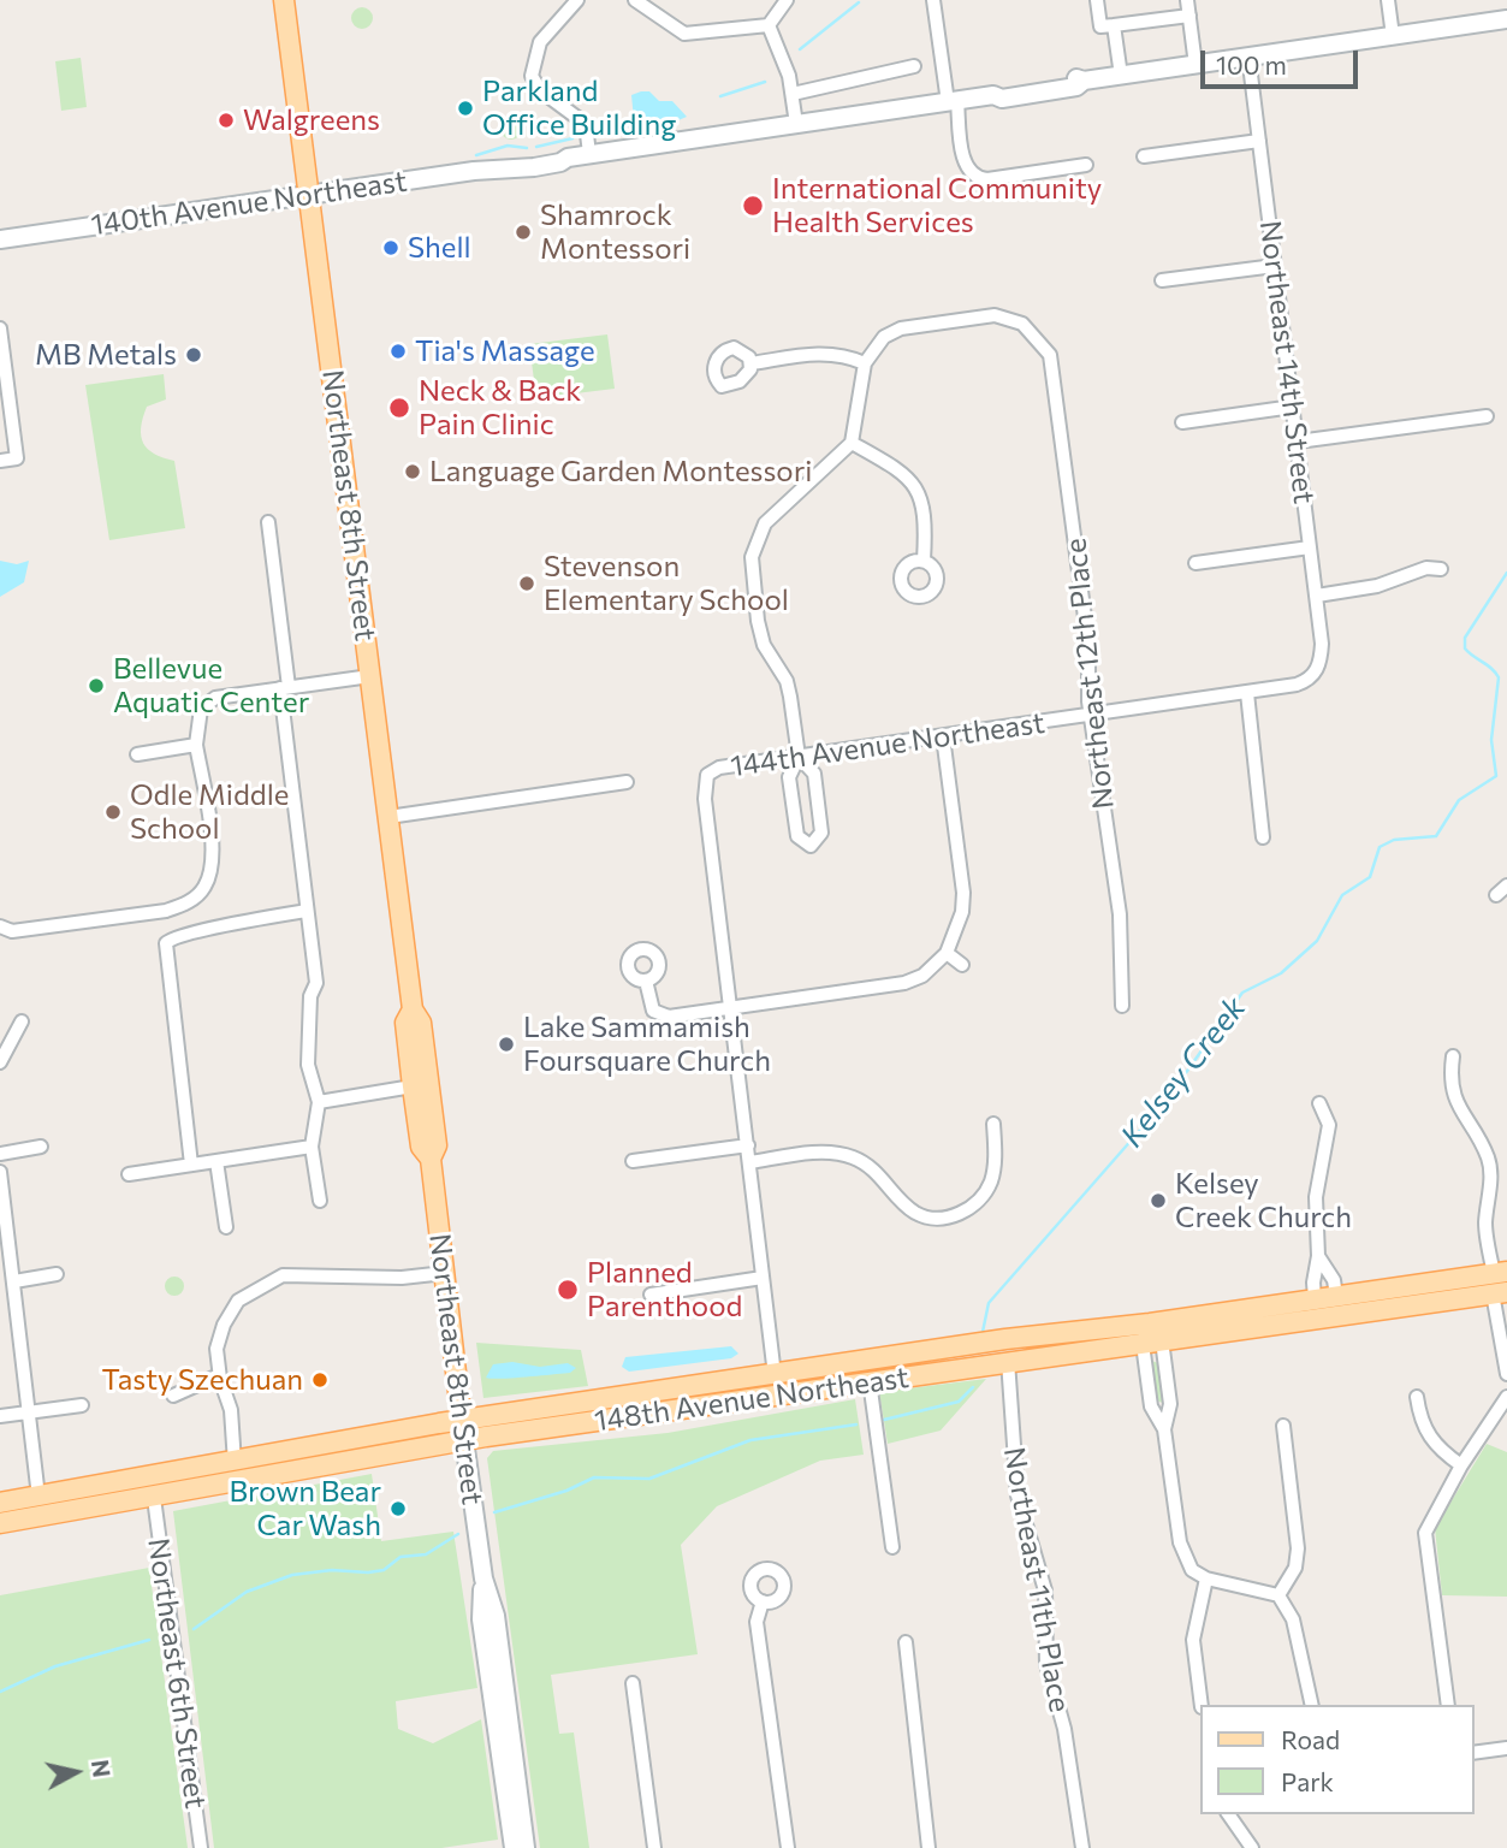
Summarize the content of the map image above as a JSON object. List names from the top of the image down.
{
  "streets": {
    "main road": ["140th Avenue Northeast", "Northeast 8th Street", "148th Avenue Northeast"],
    "street": [
      "Northeast 14th Street",
      "Northeast 12th Place",
      "144th Avenue Northeast",
      "Northeast 11th Place",
      "Northeast 6th Street"
    ]
  },
  "crossings": [
    ["140th Avenue Northeast", "Northeast 14th Street"],
    ["140th Avenue Northeast", "Northeast 8th Street"],
    ["Northeast 14th Street", "144th Avenue Northeast"],
    ["Northeast 8th Street", "148th Avenue Northeast"],
    ["Northeast 12th Place", "144th Avenue Northeast"],
    ["148th Avenue Northeast", "Northeast 11th Place"],
    ["148th Avenue Northeast", "Northeast 6th Street"]
  ],
  "water": ["Kelsey Creek"],
  "places": [
    "Parkland Office Building",
    "Walgreens",
    "International Community Health Services",
    "Shamrock Montessori",
    "Shell",
    "Tia's Massage",
    "MB Metals",
    "Neck & Back Pain Clinic",
    "Language Garden Montessori",
    "Stevenson Elementary School",
    "Bellevue Aquatic Center",
    "Odle Middle School",
    "Lake Sammamish Foursquare Church",
    "Kelsey Creek Church",
    "Planned Parenthood",
    "Tasty Szechuan",
    "Brown Bear Car Wash"
  ],
  "legend": ["Road", "Park"],
  "scale_bar": "100 m",
  "north": "right"
}
